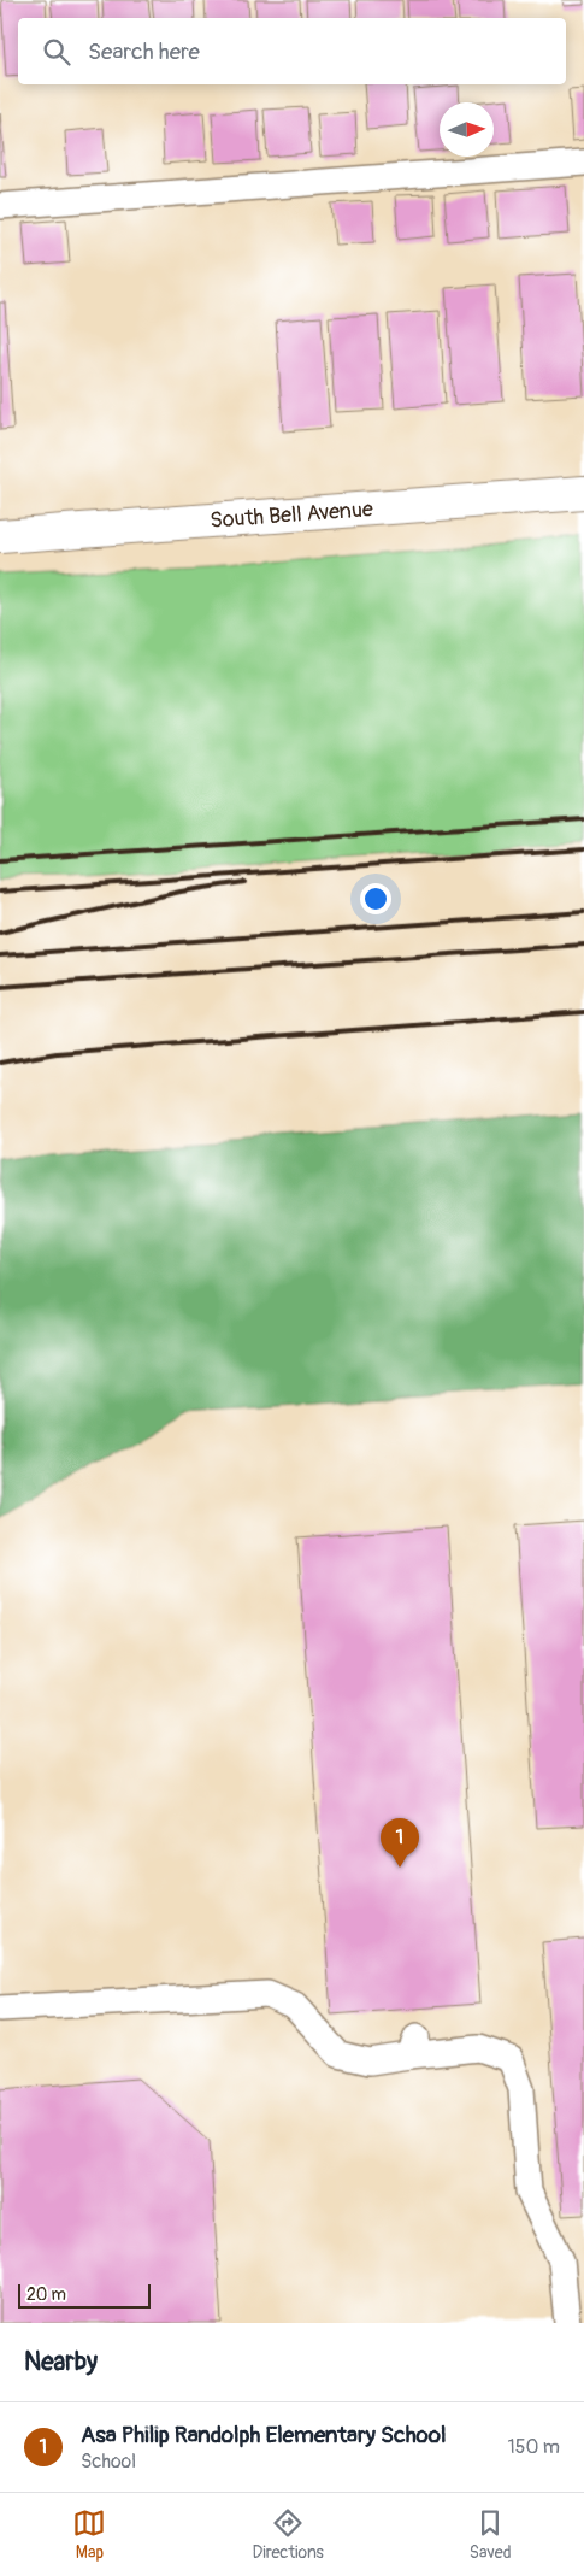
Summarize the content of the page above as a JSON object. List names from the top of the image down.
{
  "streets": {
    "street": ["South Bell Avenue"]
  },
  "scale_bar": "20 m",
  "north": "right",
  "page": {
    "search": "Search here",
    "pins": "1",
    "scale": "20 m",
    "heading": "Nearby",
    "list": [
      {
        "mark": "1",
        "name": "Asa Philip Randolph Elementary School",
        "note": "School",
        "value": "150 m"
      }
    ],
    "nav": ["Map", "Directions", "Saved"]
  }
}
